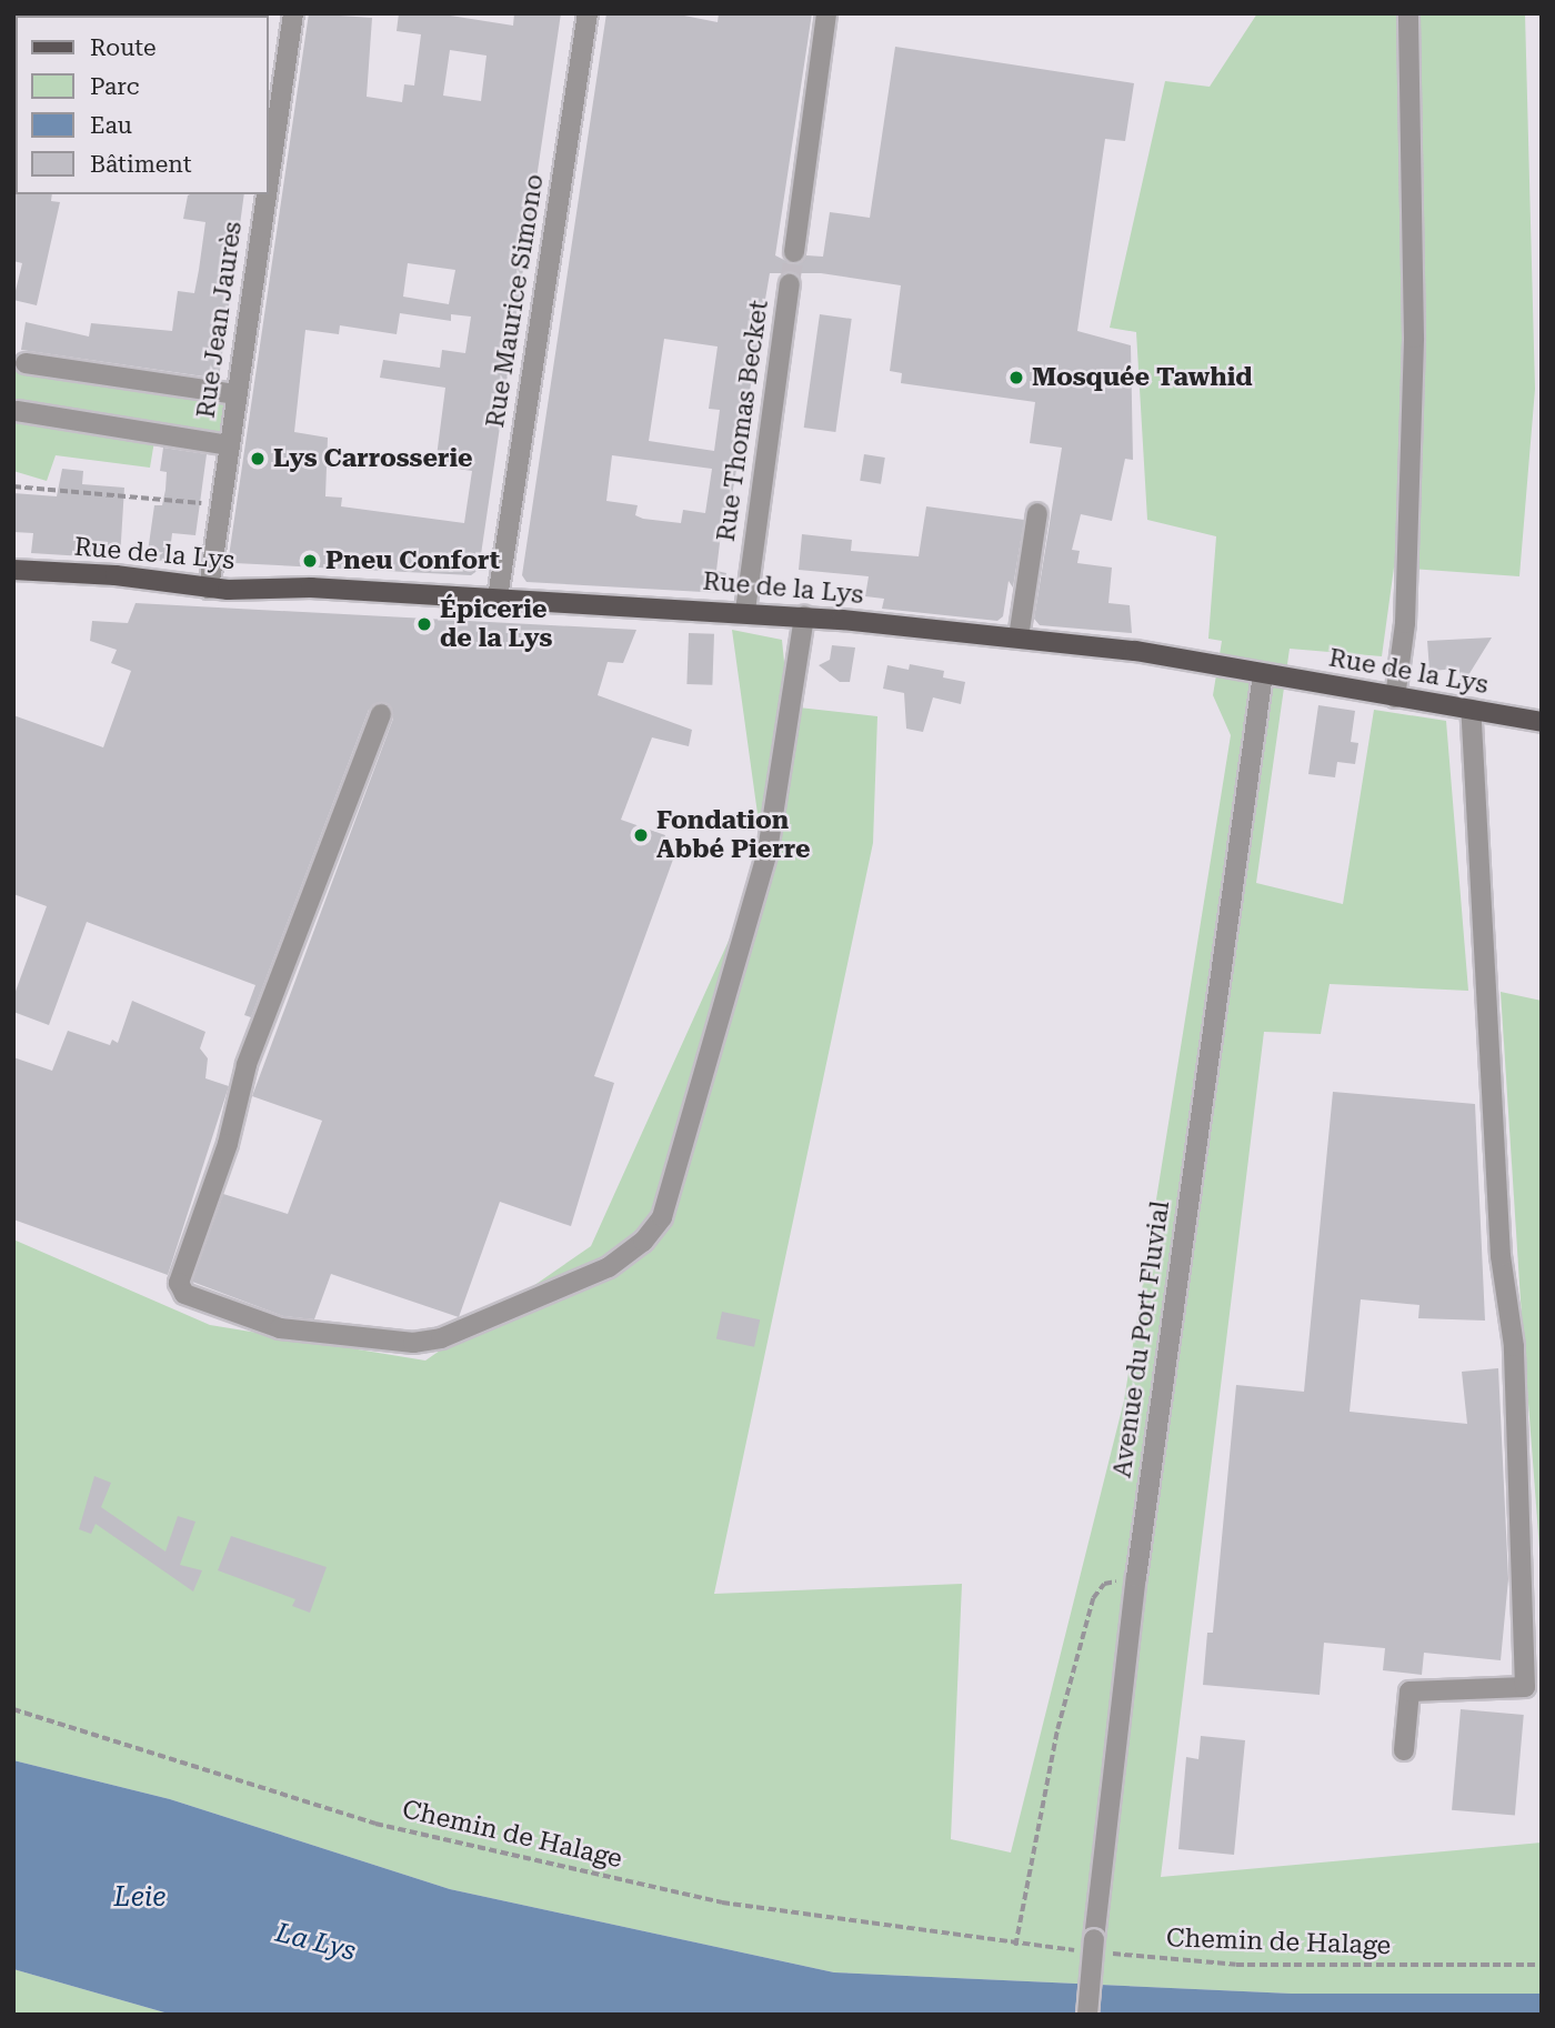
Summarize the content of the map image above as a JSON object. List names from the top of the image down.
{
  "streets": {
    "main road": ["Rue de la Lys"],
    "street": [
      "Rue Maurice Simono",
      "Rue Jean Jaurès",
      "Rue Thomas Becket",
      "Avenue du Port Fluvial"
    ],
    "path": ["Chemin de Halage"]
  },
  "crossings": [
    ["Rue Maurice Simono", "Rue de la Lys"],
    ["Rue Jean Jaurès", "Rue de la Lys"],
    ["Rue Thomas Becket", "Rue de la Lys"],
    ["Rue de la Lys", "Avenue du Port Fluvial"],
    ["Avenue du Port Fluvial", "Chemin de Halage"]
  ],
  "water": ["Leie", "La Lys"],
  "places": [
    "Mosquée Tawhid",
    "Lys Carrosserie",
    "Pneu Confort",
    "Épicerie de la Lys",
    "Fondation Abbé Pierre"
  ],
  "legend": [
    "Route",
    "Parc",
    "Eau",
    "Bâtiment"
  ]
}
